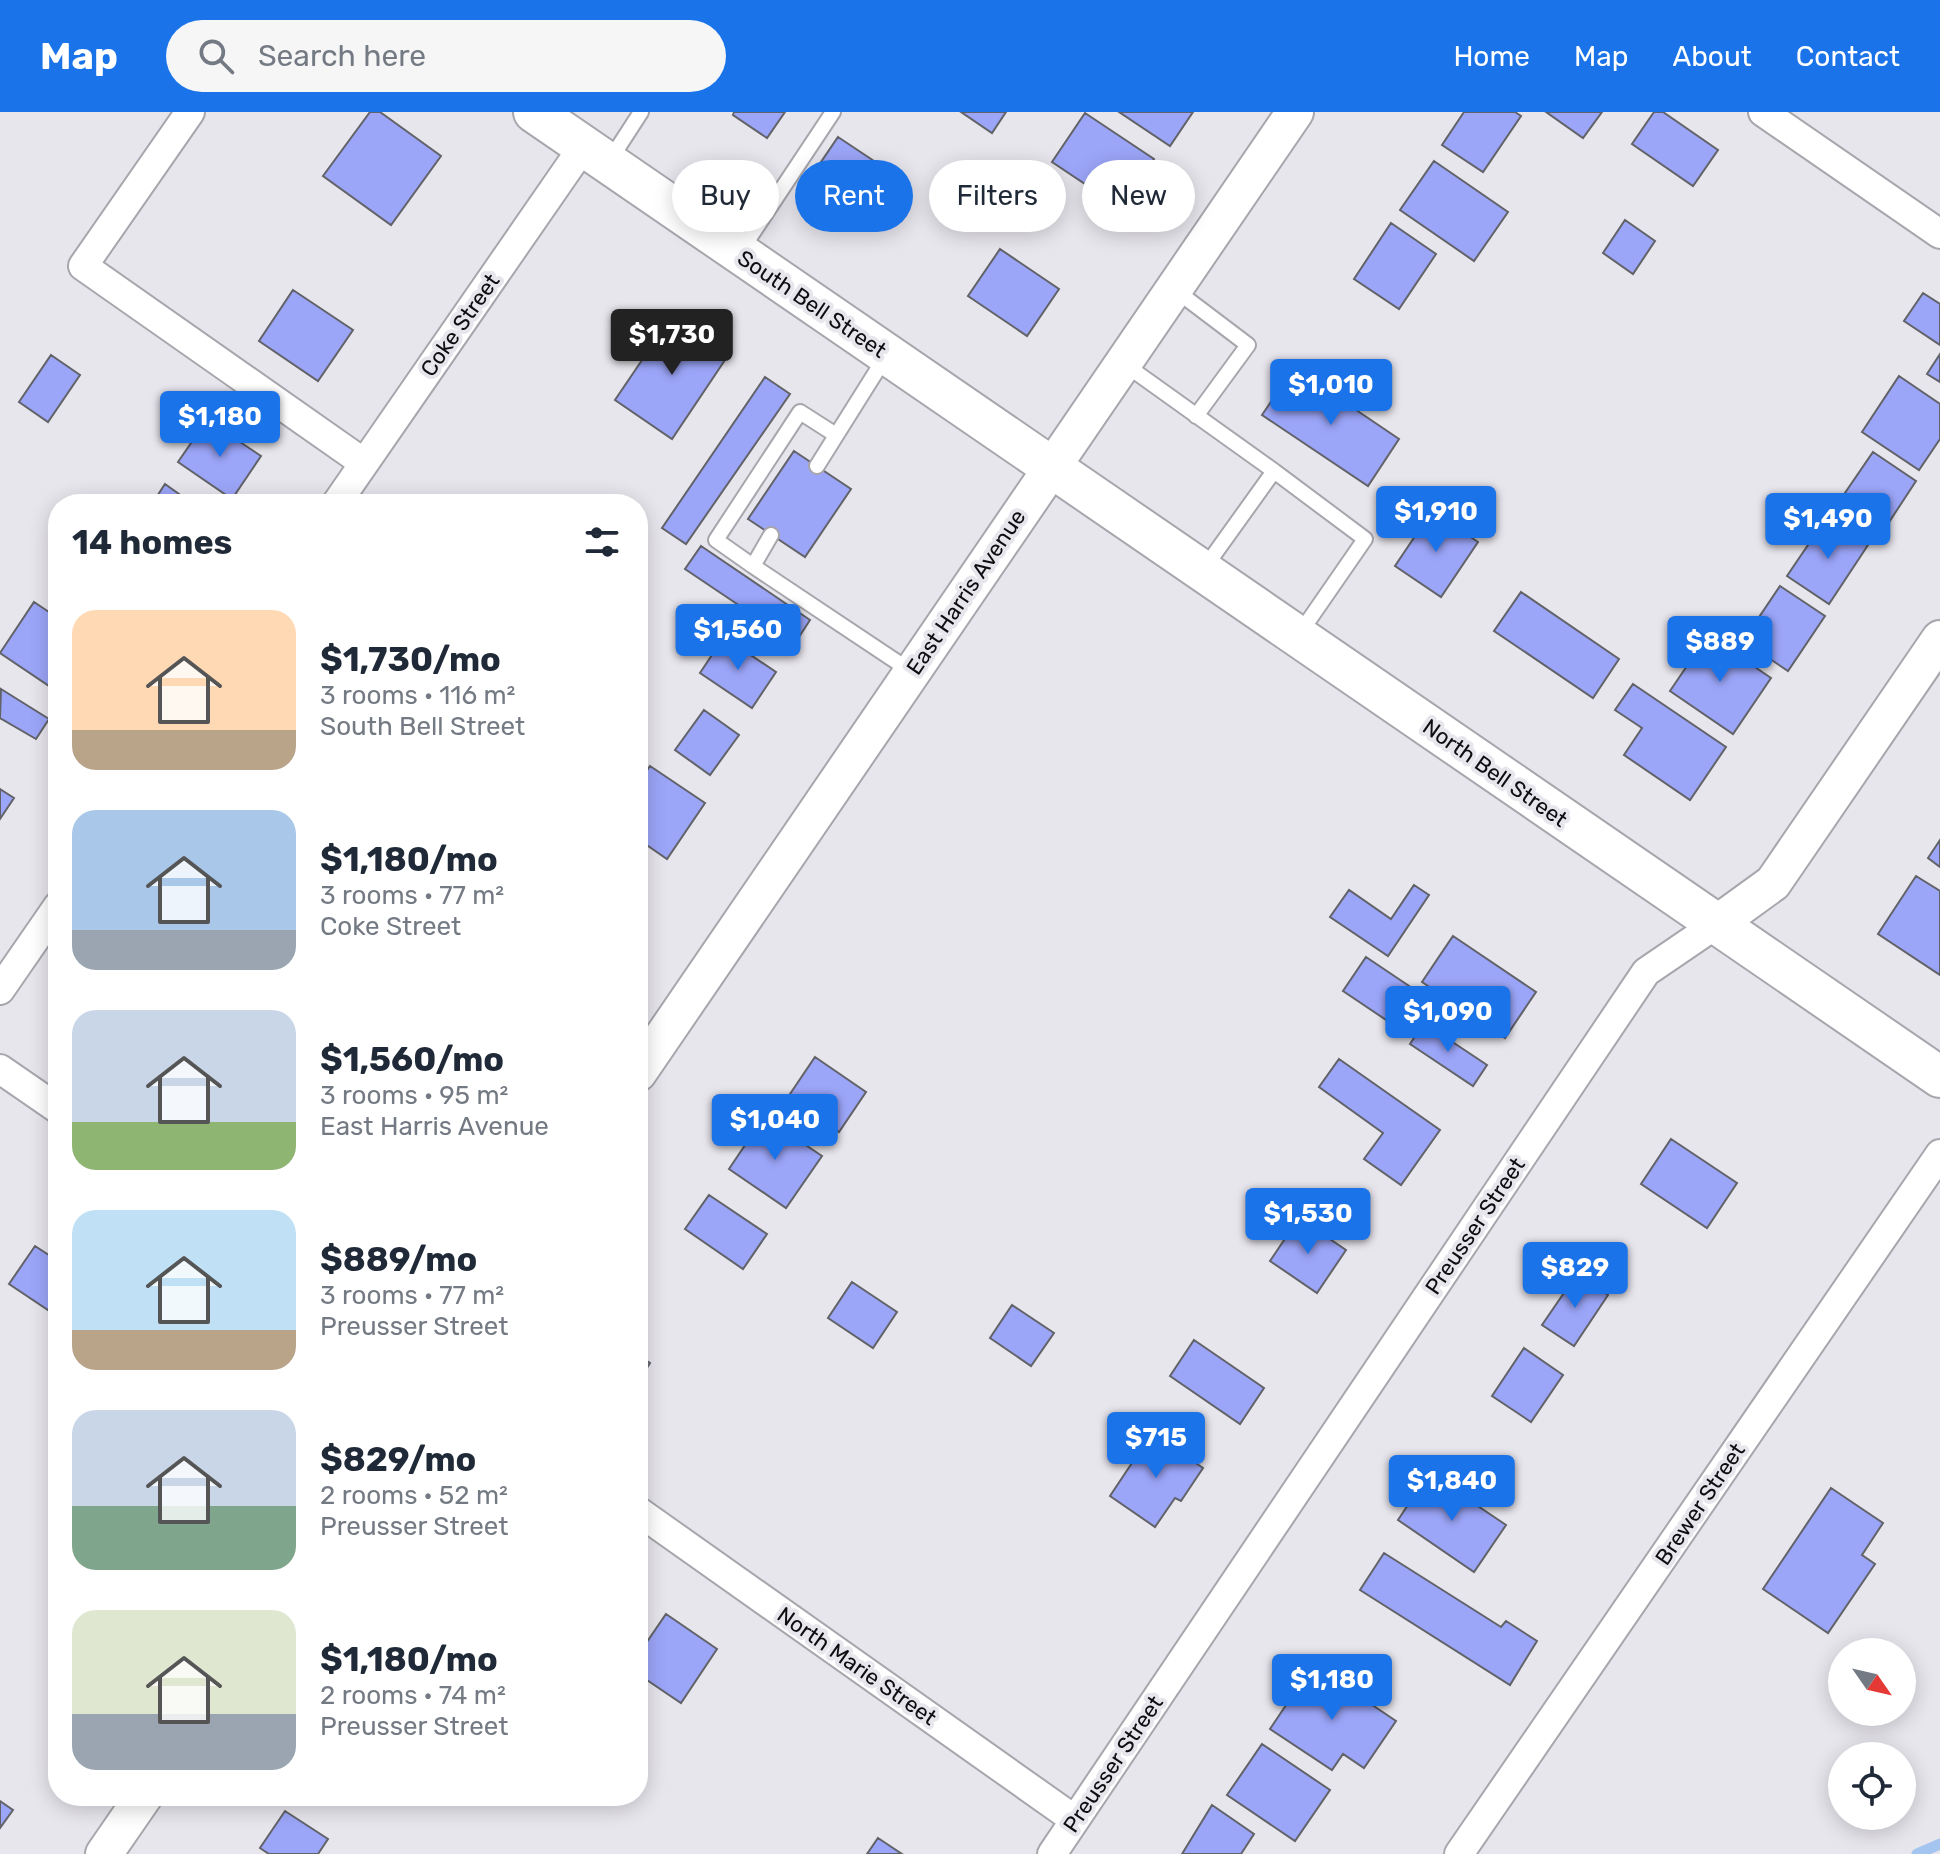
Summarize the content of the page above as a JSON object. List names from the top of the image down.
{
  "streets": {
    "main road": ["South Bell Street", "North Bell Street"],
    "street": [
      "Coke Street",
      "East Harris Avenue",
      "Preusser Street",
      "Brewer Street",
      "North Marie Street"
    ]
  },
  "crossings": [
    ["South Bell Street", "Coke Street"],
    ["South Bell Street", "East Harris Avenue"],
    ["South Bell Street", "North Bell Street"],
    ["East Harris Avenue", "North Bell Street"],
    ["North Bell Street", "Preusser Street"],
    ["Preusser Street", "North Marie Street"]
  ],
  "north": "bottom right",
  "page": {
    "header": "Map",
    "search": "Search here",
    "nav": [
      "Home",
      "Map",
      "About",
      "Contact"
    ],
    "chip": [
      "Buy",
      "Rent",
      "Filters",
      "New"
    ],
    "price": [
      "$1,730",
      "$1,010",
      "$1,180",
      "$1,910",
      "$1,490",
      "$1,560",
      "$889",
      "$1,090",
      "$1,040",
      "$1,530",
      "$829",
      "$715",
      "$1,840",
      "$1,180"
    ],
    "heading": "14 homes",
    "list": [
      {
        "name": "$1,730/mo",
        "note": "3 rooms · 116 m² · South Bell Street"
      },
      {
        "name": "$1,180/mo",
        "note": "3 rooms · 77 m² · Coke Street"
      },
      {
        "name": "$1,560/mo",
        "note": "3 rooms · 95 m² · East Harris Avenue"
      },
      {
        "name": "$889/mo",
        "note": "3 rooms · 77 m² · Preusser Street"
      },
      {
        "name": "$829/mo",
        "note": "2 rooms · 52 m² · Preusser Street"
      },
      {
        "name": "$1,180/mo",
        "note": "2 rooms · 74 m² · Preusser Street"
      }
    ]
  }
}
